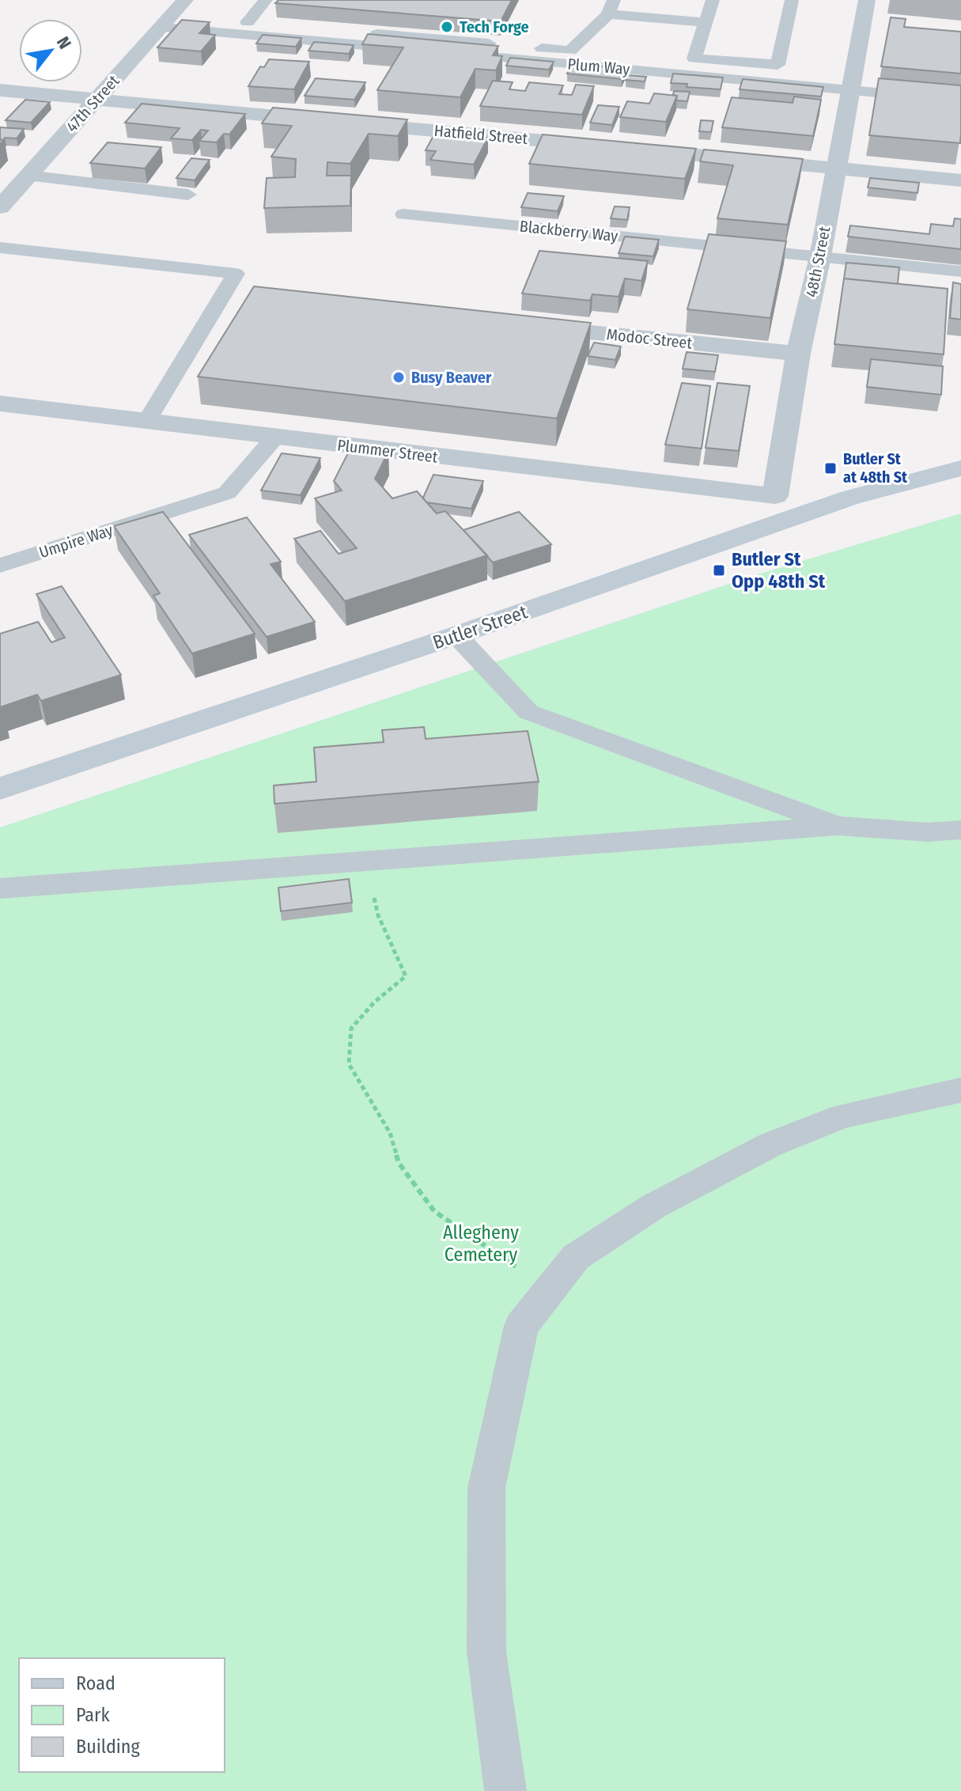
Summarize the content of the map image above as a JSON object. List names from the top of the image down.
{
  "streets": {
    "main road": ["Butler Street"],
    "street": [
      "47th Street",
      "Hatfield Street",
      "48th Street",
      "Modoc Street",
      "Plummer Street"
    ],
    "lane": ["Plum Way", "Blackberry Way", "Umpire Way"]
  },
  "crossings": [
    ["Plum Way", "47th Street"],
    ["Plum Way", "48th Street"],
    ["47th Street", "Hatfield Street"],
    ["Hatfield Street", "48th Street"],
    ["Blackberry Way", "48th Street"],
    ["48th Street", "Modoc Street"],
    ["48th Street", "Plummer Street"],
    ["48th Street", "Butler Street"],
    ["Plummer Street", "Umpire Way"],
    ["Plummer Street", "Butler Street"]
  ],
  "parks": ["Allegheny Cemetery"],
  "places": {
    "other": ["Tech Forge", "Busy Beaver"],
    "transit": ["Butler St at 48th St", "Butler St Opp 48th St"]
  },
  "legend": ["Road", "Park", "Building"],
  "north": "top right"
}
